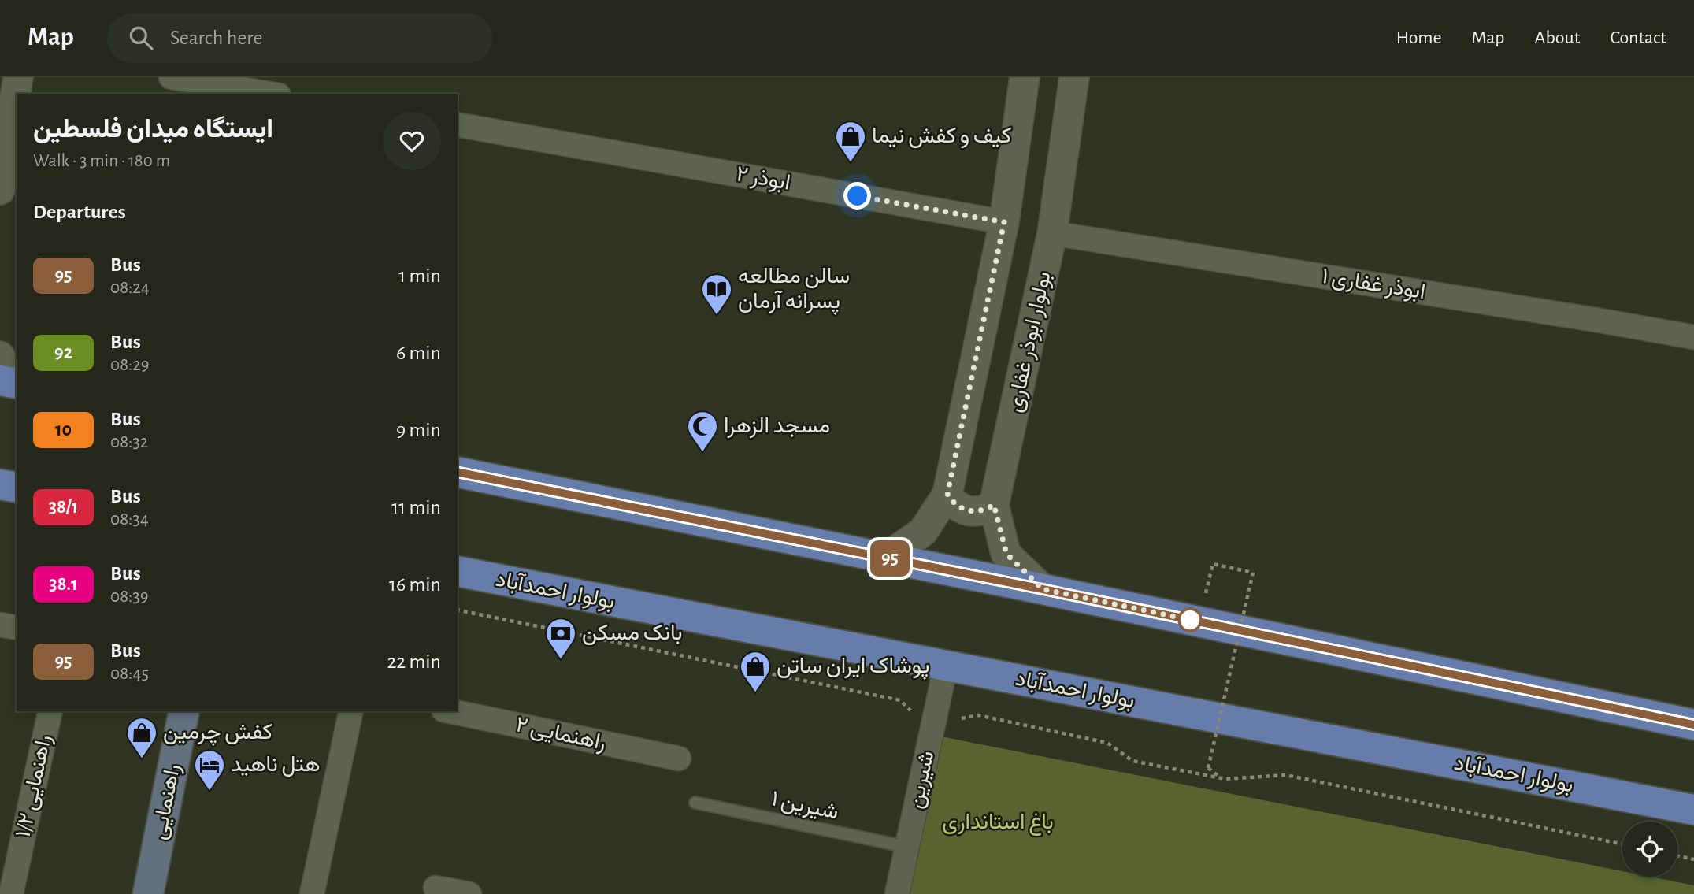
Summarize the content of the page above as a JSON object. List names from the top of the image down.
{
  "streets": {
    "main road": ["بولوار احمدآباد", "راهنمایی"],
    "street": [
      "ابوذر ۲",
      "ابوذر غفاری ۱",
      "بولوار ابوذر غفاری",
      "راهنمایی ۲",
      "شیرین",
      "راهنمایی ۱/۲"
    ],
    "lane": ["شیرین ۱"]
  },
  "crossings": [
    ["ابوذر غفاری ۱", "بولوار ابوذر غفاری"],
    ["بولوار احمدآباد", "شیرین"],
    ["شیرین", "شیرین ۱"]
  ],
  "parks": ["باغ استانداری"],
  "places": {
    "shop": ["کیف و کفش نیما", "پوشاک ایران ساتن", "کفش چرمین"],
    "library": ["سالن مطالعه پسرانه آرمان"],
    "mosque": ["مسجد الزهرا"],
    "bank": ["بانک مسکن"],
    "hotel": ["هتل ناهید"]
  },
  "lines": ["bus line 95"],
  "page": {
    "header": "Map",
    "search": "Search here",
    "nav": [
      "Home",
      "Map",
      "About",
      "Contact"
    ],
    "on_map": "95",
    "heading": [
      ["ایستگاه میدان فلسطین", "Walk · 3 min · 180 m"],
      "Departures"
    ],
    "list": [
      {
        "mark": "95",
        "name": "Bus",
        "note": "08:24",
        "value": "1 min"
      },
      {
        "mark": "92",
        "name": "Bus",
        "note": "08:29",
        "value": "6 min"
      },
      {
        "mark": "10",
        "name": "Bus",
        "note": "08:32",
        "value": "9 min"
      },
      {
        "mark": "38/1",
        "name": "Bus",
        "note": "08:34",
        "value": "11 min"
      },
      {
        "mark": "38.1",
        "name": "Bus",
        "note": "08:39",
        "value": "16 min"
      },
      {
        "mark": "95",
        "name": "Bus",
        "note": "08:45",
        "value": "22 min"
      }
    ]
  }
}
